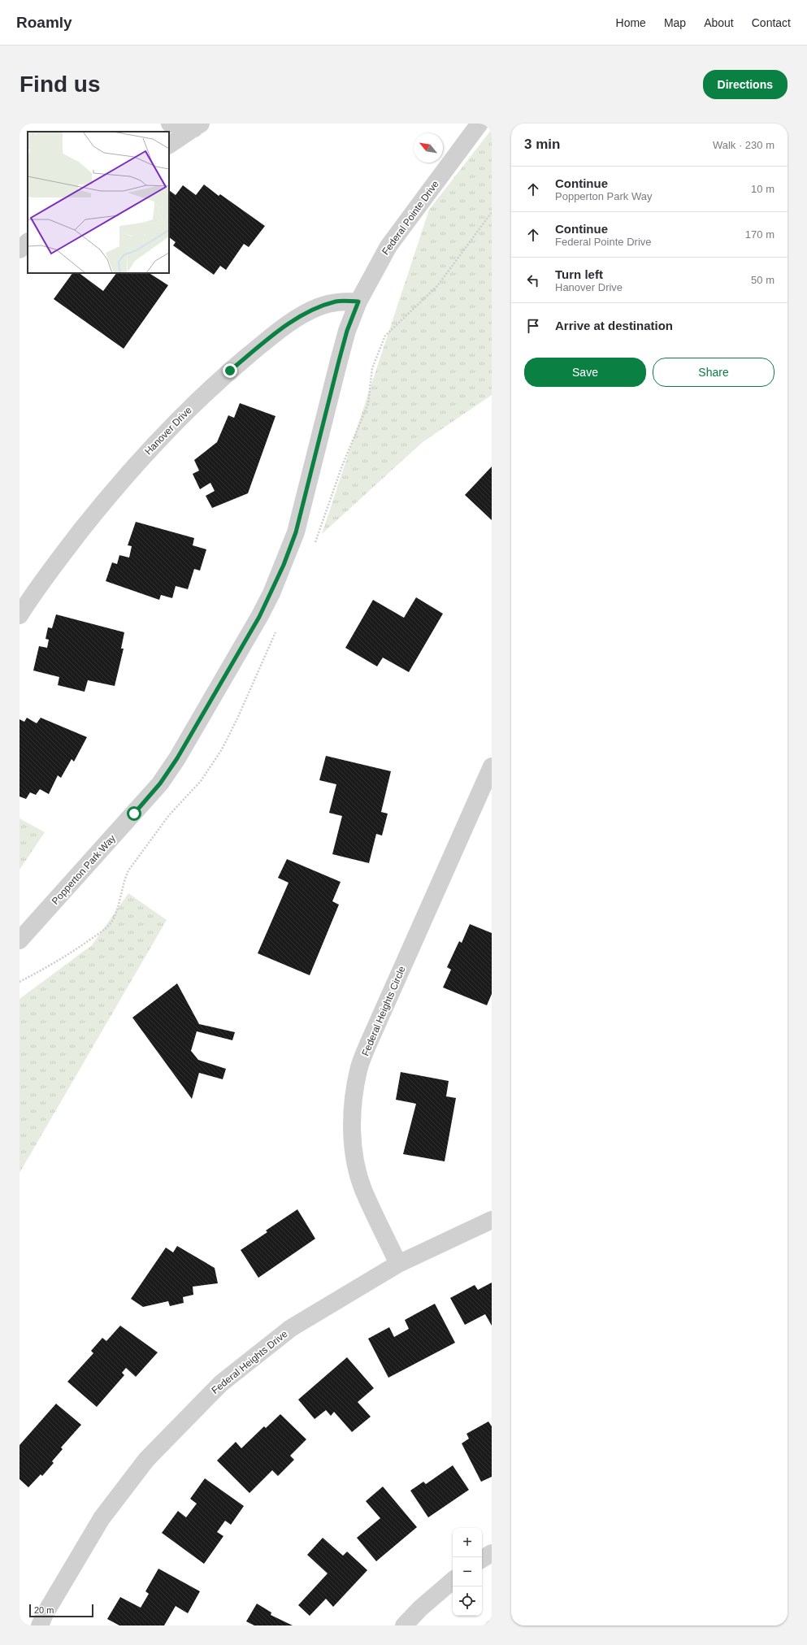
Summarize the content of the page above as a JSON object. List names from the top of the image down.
{
  "streets": {
    "street": [
      "Federal Pointe Drive",
      "Hanover Drive",
      "Popperton Park Way",
      "Federal Heights Circle",
      "Federal Heights Drive"
    ]
  },
  "crossings": [
    ["Federal Pointe Drive", "Hanover Drive"],
    ["Federal Pointe Drive", "Popperton Park Way"],
    ["Federal Heights Circle", "Federal Heights Drive"]
  ],
  "scale_bar": "20 m",
  "north": "top left",
  "page": {
    "header": "Roamly",
    "nav": [
      "Home",
      "Map",
      "About",
      "Contact"
    ],
    "buttons": [
      "Directions",
      ["Save", "Share"]
    ],
    "title": "Find us",
    "heading": ["3 min", "Walk · 230 m"],
    "list": [
      ["Continue", "Popperton Park Way", "10 m"],
      ["Continue", "Federal Pointe Drive", "170 m"],
      ["Turn left", "Hanover Drive", "50 m"],
      "Arrive at destination"
    ],
    "map_buttons": ["+", "−"],
    "scale": "20 m"
  }
}
